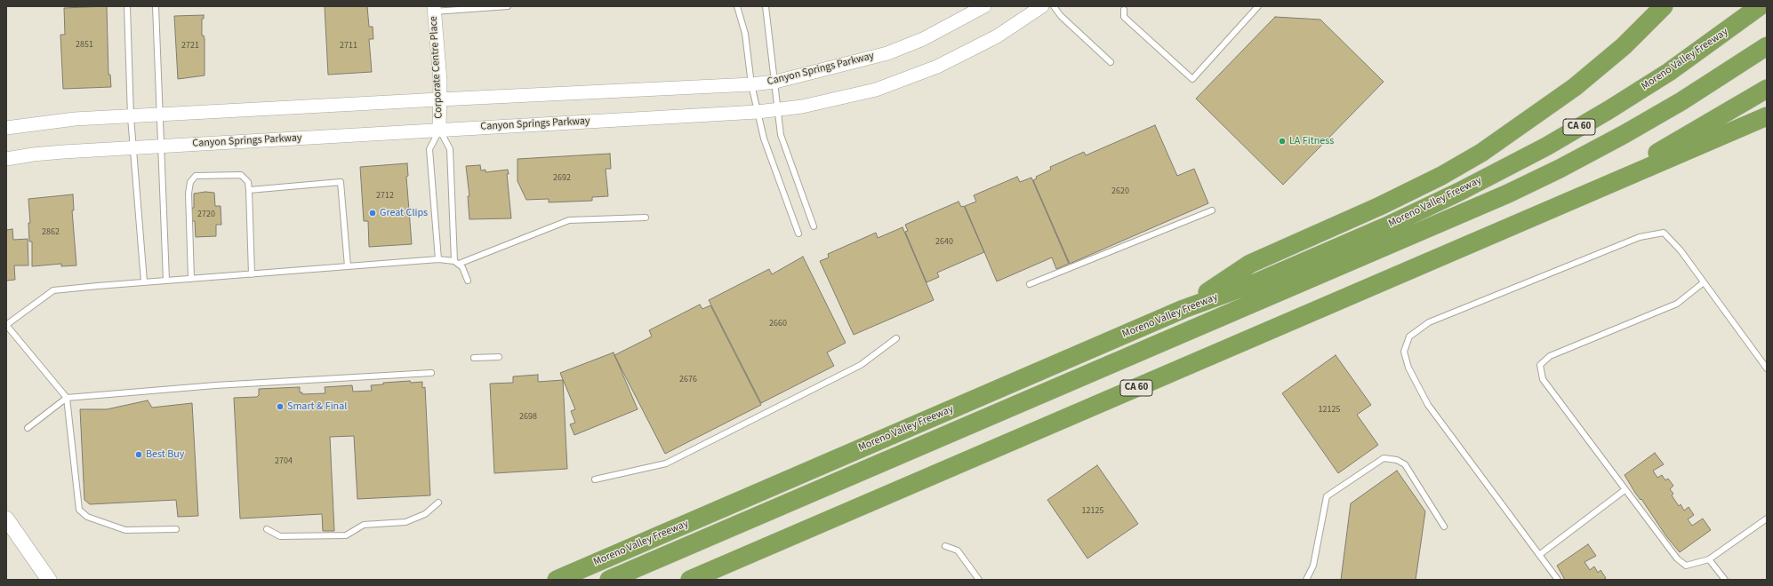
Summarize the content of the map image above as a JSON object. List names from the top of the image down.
{
  "streets": {
    "highway": ["Moreno Valley Freeway", "CA 60"],
    "street": ["Corporate Centre Place", "Canyon Springs Parkway"]
  },
  "crossings": [
    ["Corporate Centre Place", "Canyon Springs Parkway"]
  ],
  "places": [
    "LA Fitness",
    "Great Clips",
    "Smart & Final",
    "Best Buy"
  ],
  "house_numbers": [
    "2851",
    "2721",
    "2711",
    "2692",
    "2620",
    "2712",
    "2720",
    "2862",
    "2640",
    "2660",
    "2676",
    "12125",
    "2698",
    "2704",
    "12125"
  ]
}
